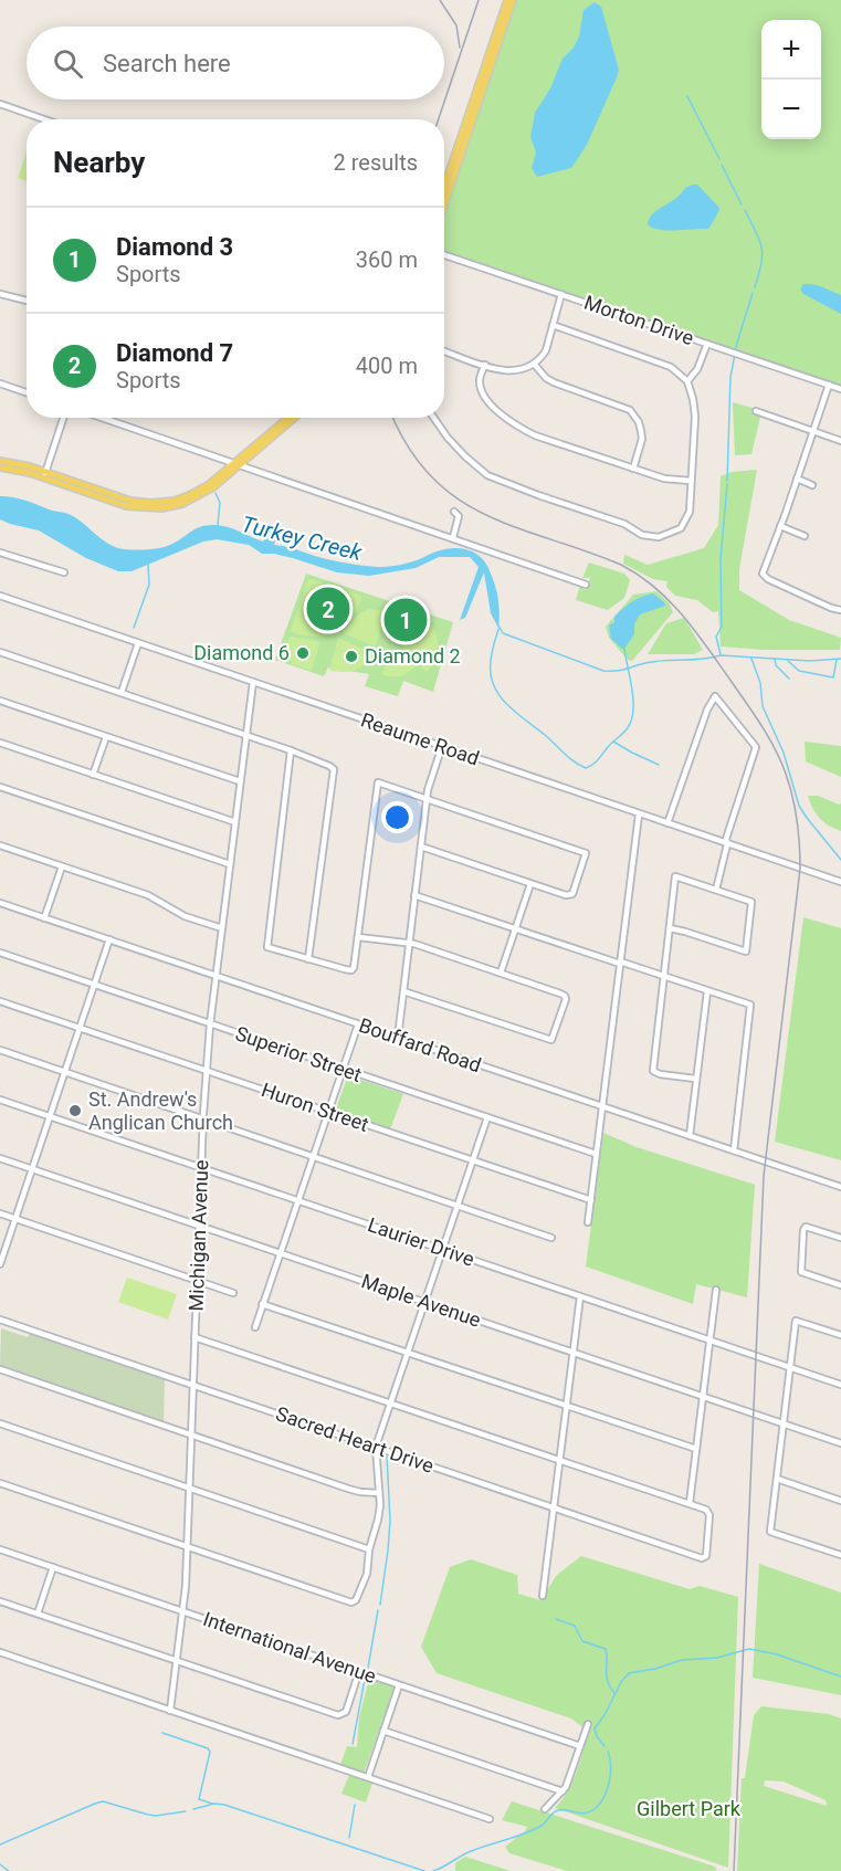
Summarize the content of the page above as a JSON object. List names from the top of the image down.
{
  "streets": {
    "street": [
      "Morton Drive",
      "Reaume Road",
      "Bouffard Road",
      "Superior Street",
      "Huron Street",
      "Michigan Avenue",
      "Laurier Drive",
      "Maple Avenue",
      "Sacred Heart Drive",
      "International Avenue"
    ]
  },
  "crossings": [
    ["Reaume Road", "Michigan Avenue"],
    ["Bouffard Road", "Michigan Avenue"],
    ["Superior Street", "Michigan Avenue"],
    ["Huron Street", "Michigan Avenue"],
    ["Michigan Avenue", "Laurier Drive"],
    ["Michigan Avenue", "Maple Avenue"],
    ["Michigan Avenue", "Sacred Heart Drive"],
    ["Michigan Avenue", "International Avenue"]
  ],
  "water": ["Turkey Creek"],
  "parks": ["Gilbert Park"],
  "places": ["Diamond 6", "Diamond 2", "St. Andrew's Anglican Church"],
  "page": {
    "map_buttons": ["+", "−"],
    "search": "Search here",
    "heading": ["Nearby", "2 results"],
    "list": [
      {
        "mark": "1",
        "name": "Diamond 3",
        "note": "Sports",
        "value": "360 m"
      },
      {
        "mark": "2",
        "name": "Diamond 7",
        "note": "Sports",
        "value": "400 m"
      }
    ],
    "pins": ["2", "1"]
  }
}
